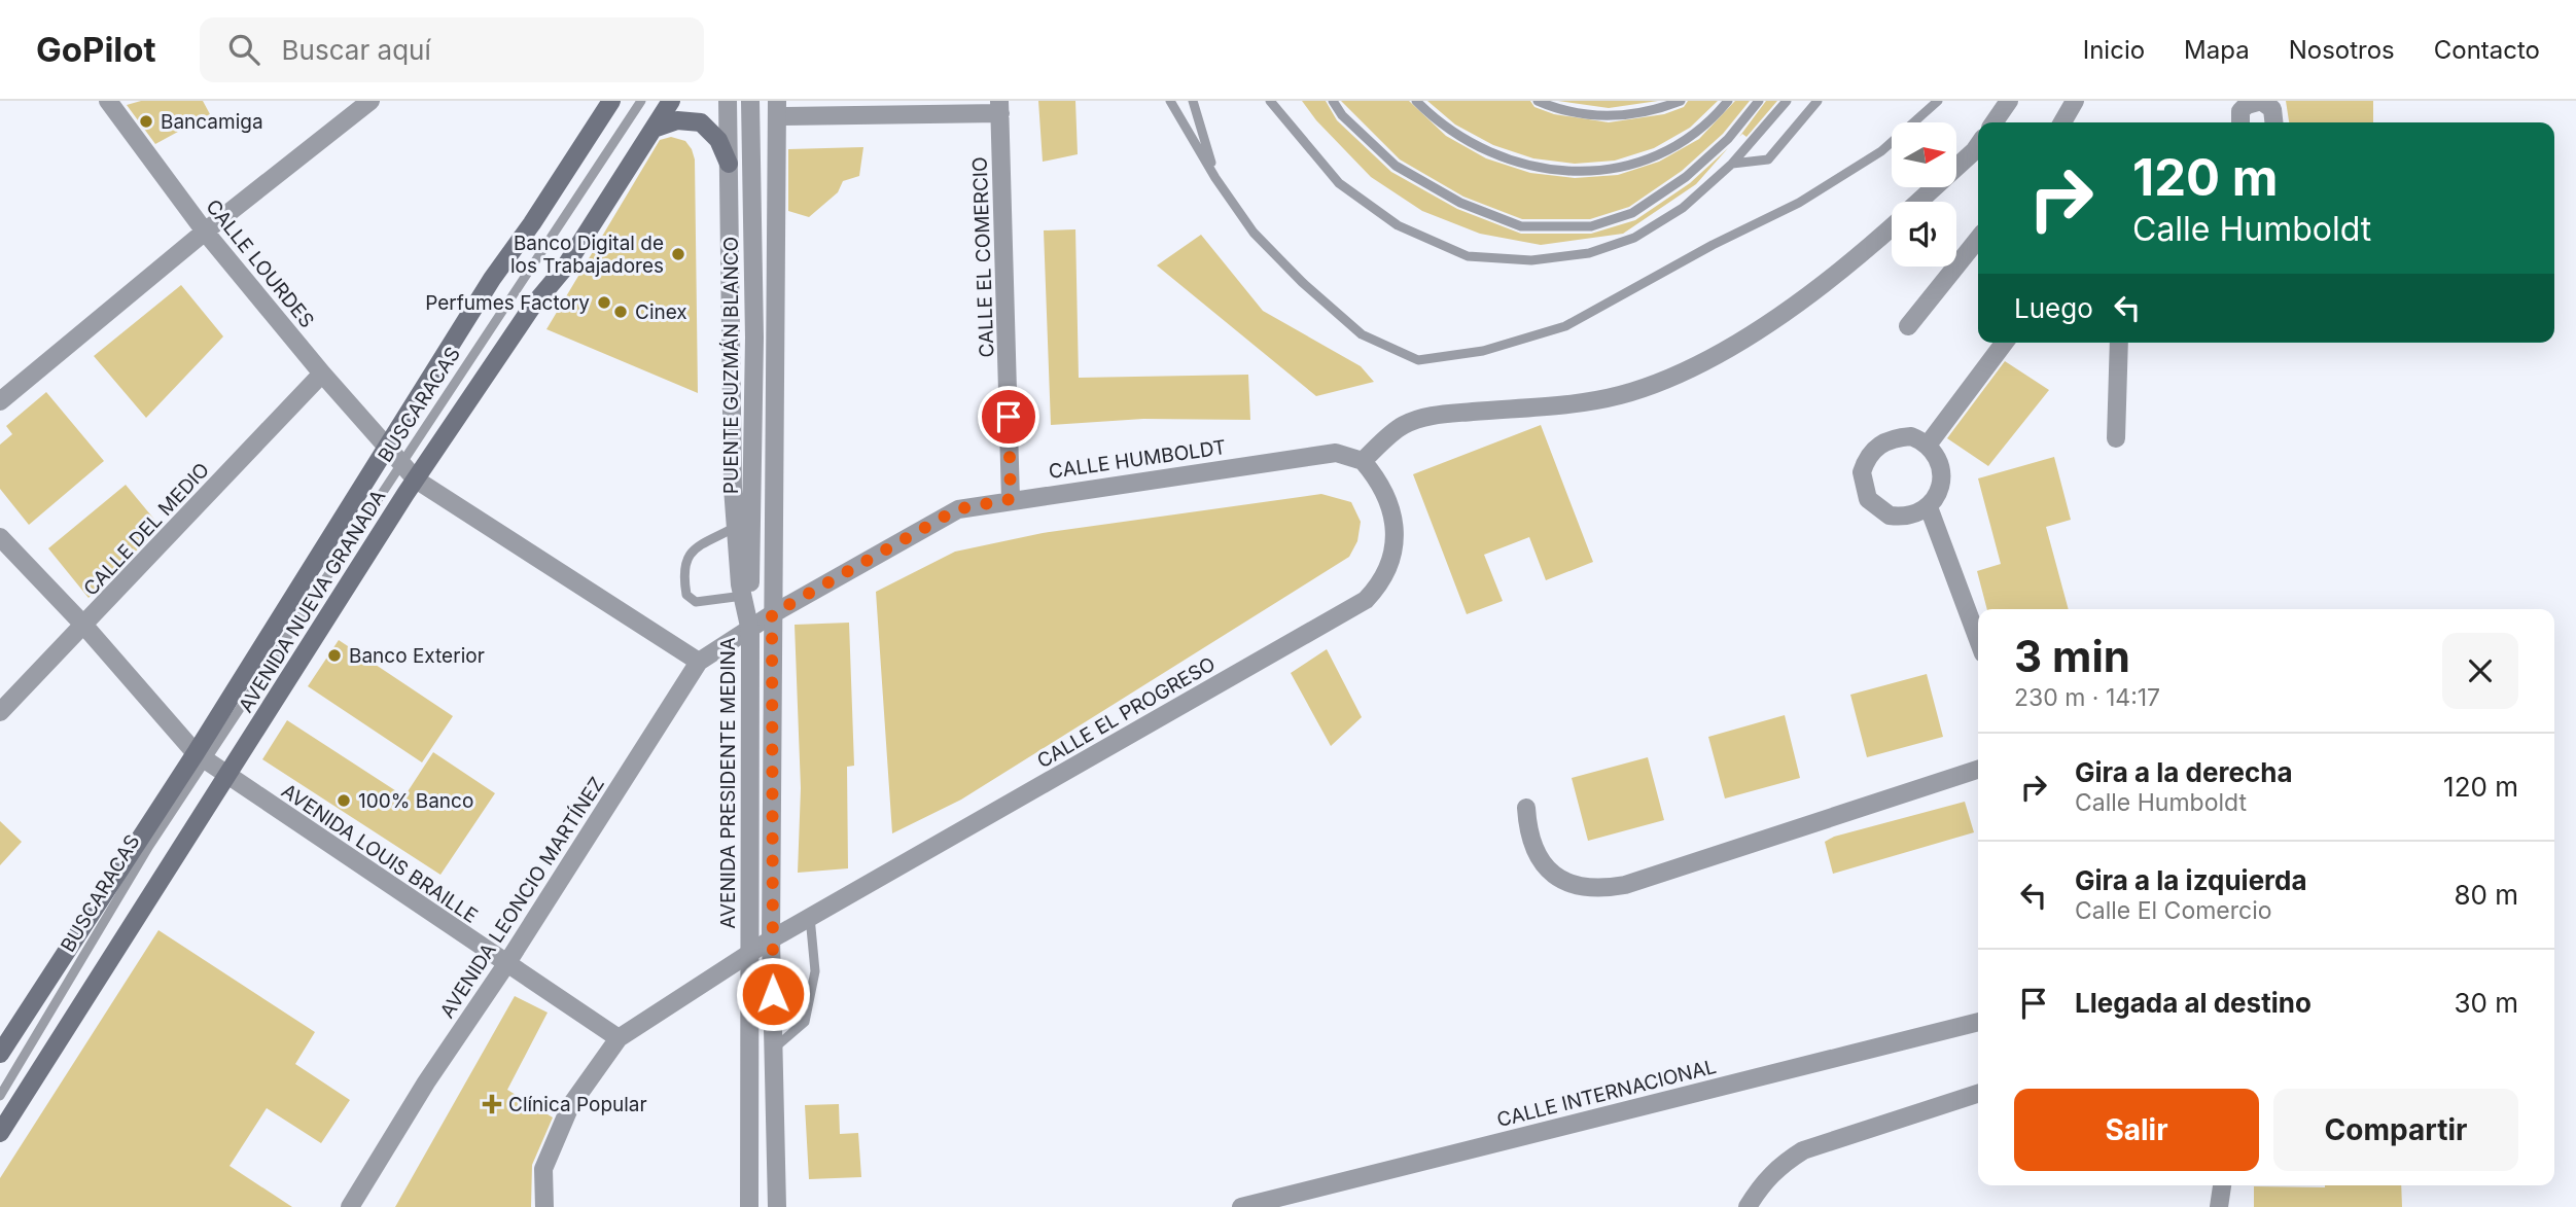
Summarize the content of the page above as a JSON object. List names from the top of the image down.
{
  "streets": {
    "main road": ["AVENIDA NUEVA GRANADA"],
    "street": [
      "CALLE EL COMERCIO",
      "CALLE LOURDES",
      "PUENTE GUZMÁN BLANCO",
      "CALLE HUMBOLDT",
      "CALLE DEL MEDIO",
      "CALLE EL PROGRESO",
      "AVENIDA PRESIDENTE MEDINA",
      "AVENIDA LOUIS BRAILLE",
      "AVENIDA LEONCIO MARTÍNEZ",
      "CALLE INTERNACIONAL"
    ],
    "lane": ["BUSCARACAS"]
  },
  "crossings": [
    ["CALLE EL COMERCIO", "CALLE HUMBOLDT"],
    ["CALLE LOURDES", "BUSCARACAS"],
    ["CALLE LOURDES", "CALLE DEL MEDIO"],
    ["CALLE LOURDES", "AVENIDA NUEVA GRANADA"],
    ["PUENTE GUZMÁN BLANCO", "CALLE HUMBOLDT"],
    ["PUENTE GUZMÁN BLANCO", "AVENIDA PRESIDENTE MEDINA"],
    ["PUENTE GUZMÁN BLANCO", "AVENIDA LEONCIO MARTÍNEZ"],
    ["BUSCARACAS", "AVENIDA NUEVA GRANADA"],
    ["BUSCARACAS", "AVENIDA LOUIS BRAILLE"],
    ["CALLE HUMBOLDT", "CALLE EL PROGRESO"],
    ["CALLE HUMBOLDT", "AVENIDA PRESIDENTE MEDINA"],
    ["CALLE HUMBOLDT", "AVENIDA LEONCIO MARTÍNEZ"],
    ["AVENIDA NUEVA GRANADA", "AVENIDA LOUIS BRAILLE"],
    ["CALLE EL PROGRESO", "AVENIDA PRESIDENTE MEDINA"],
    ["CALLE EL PROGRESO", "AVENIDA LOUIS BRAILLE"],
    ["AVENIDA PRESIDENTE MEDINA", "AVENIDA LEONCIO MARTÍNEZ"],
    ["AVENIDA LOUIS BRAILLE", "AVENIDA LEONCIO MARTÍNEZ"]
  ],
  "places": {
    "other": [
      "Bancamiga",
      "Banco Digital de los Trabajadores",
      "Perfumes Factory",
      "Cinex",
      "Banco Exterior",
      "100% Banco"
    ],
    "health": ["Clínica Popular"]
  },
  "north": "right",
  "page": {
    "header": "GoPilot",
    "search": "Buscar aquí",
    "nav": [
      "Inicio",
      "Mapa",
      "Nosotros",
      "Contacto"
    ],
    "turn": ["120 m", "Calle Humboldt"],
    "then": "Luego",
    "heading": ["3 min", "230 m · 14:17"],
    "list": [
      {
        "name": "Gira a la derecha",
        "note": "Calle Humboldt",
        "value": "120 m"
      },
      {
        "name": "Gira a la izquierda",
        "note": "Calle El Comercio",
        "value": "80 m"
      },
      {
        "name": "Llegada al destino",
        "value": "30 m"
      }
    ],
    "buttons": ["Salir", "Compartir"]
  }
}
